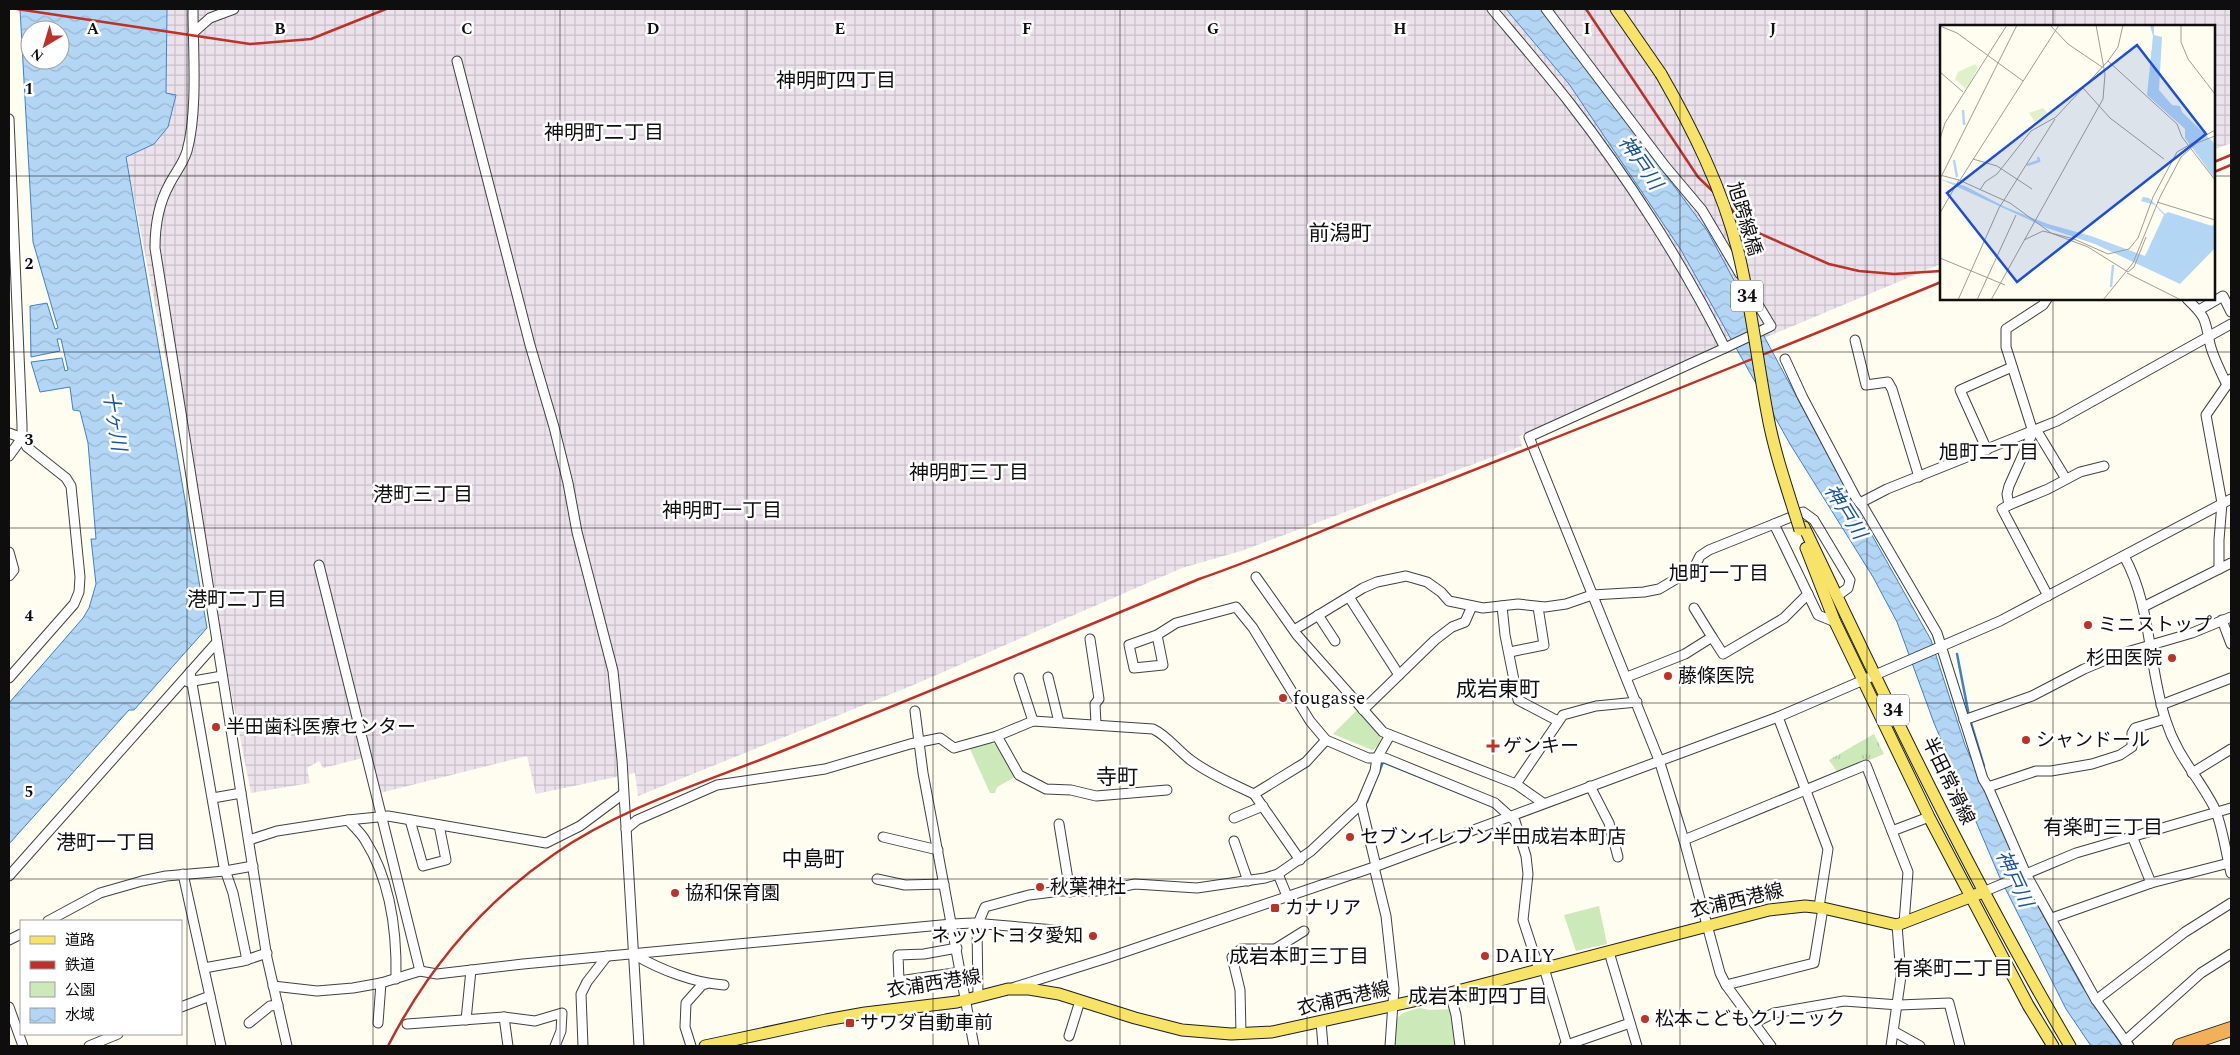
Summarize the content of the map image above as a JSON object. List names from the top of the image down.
{
  "streets": {
    "main road": [
      "旭跨線橋",
      "34",
      "半田常滑線",
      "衣浦西港線"
    ]
  },
  "crossings": [
    ["旭跨線橋", "34"],
    ["旭跨線橋", "半田常滑線"]
  ],
  "districts": [
    "神明町四丁目",
    "神明町二丁目",
    "前潟町",
    "旭町二丁目",
    "神明町三丁目",
    "港町三丁目",
    "神明町一丁目",
    "旭町一丁目",
    "港町二丁目",
    "成岩東町",
    "寺町",
    "有楽町三丁目",
    "港町一丁目",
    "中島町",
    "成岩本町三丁目",
    "有楽町二丁目",
    "成岩本町四丁目"
  ],
  "water": ["神戸川", "十ヶ川"],
  "places": {
    "other": [
      "ミニストップ",
      "杉田医院",
      "藤條医院",
      "fougasse",
      "半田歯科医療センター",
      "シャンドール",
      "セブンイレブン半田成岩本町店",
      "秋葉神社",
      "協和保育園",
      "ネッツトヨタ愛知",
      "DAILY",
      "松本こどもクリニック"
    ],
    "health": ["ゲンキー"],
    "transit": ["カナリア", "サワダ自動車前"]
  },
  "legend": [
    "道路",
    "鉄道",
    "公園",
    "水域"
  ],
  "north": "bottom left",
  "grid": {
    "columns": [
      "A",
      "B",
      "C",
      "D",
      "E",
      "F",
      "G",
      "H",
      "I",
      "J"
    ],
    "rows": [
      "1",
      "2",
      "3",
      "4",
      "5"
    ]
  }
}
